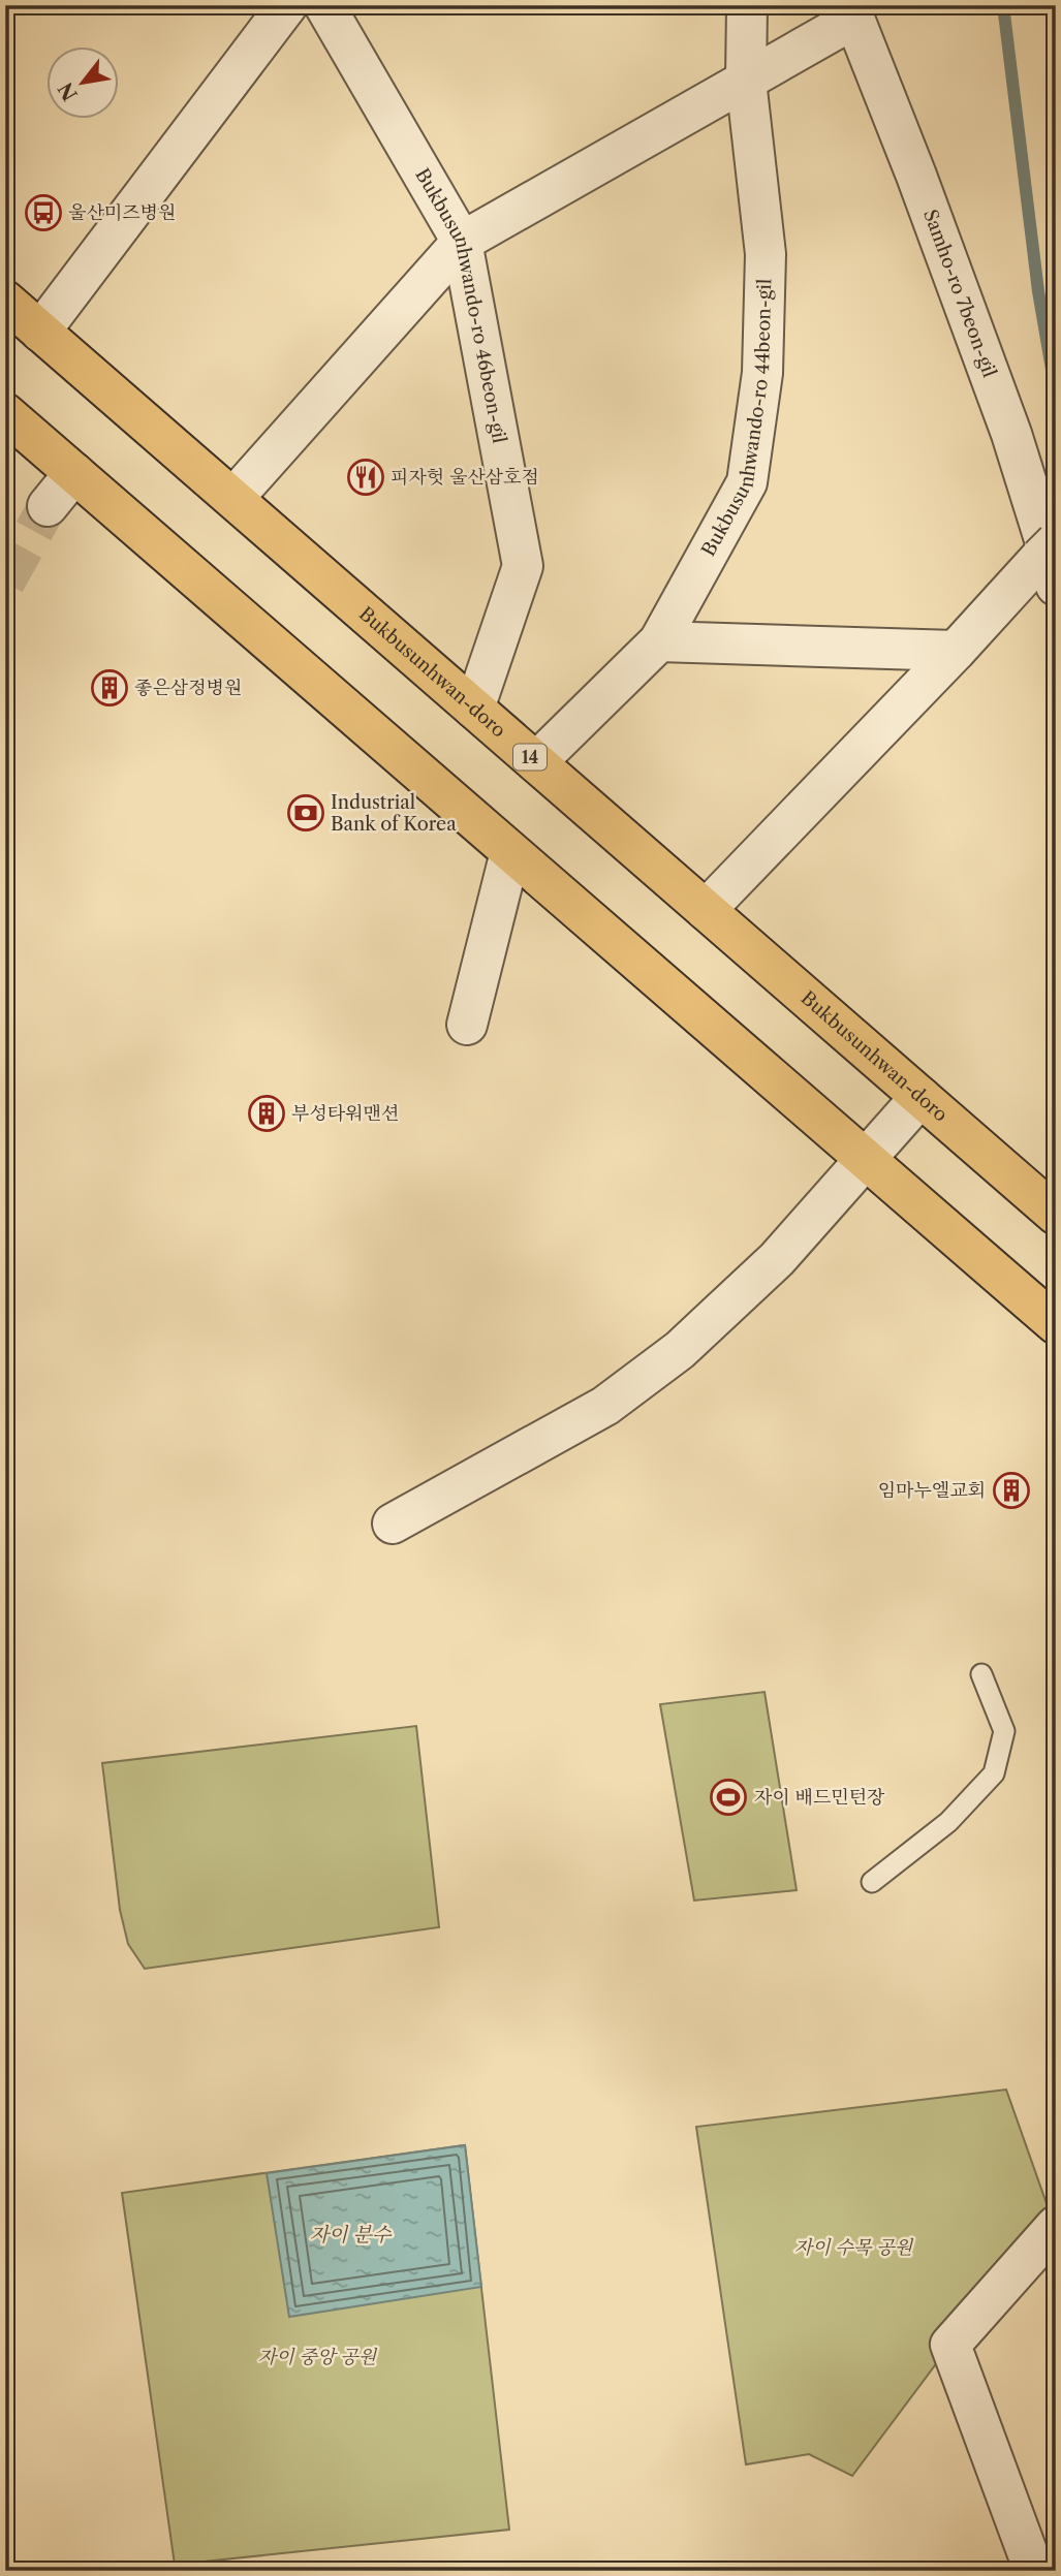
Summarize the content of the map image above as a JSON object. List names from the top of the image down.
{
  "streets": {
    "main road": ["Bukbusunhwan-doro", "14"],
    "street": ["Samho-ro 7beon-gil", "Bukbusunhwando-ro 46beon-gil", "Bukbusunhwando-ro 44beon-gil"]
  },
  "crossings": [
    ["Bukbusunhwando-ro 46beon-gil", "Bukbusunhwan-doro"],
    ["Bukbusunhwando-ro 44beon-gil", "Bukbusunhwan-doro"]
  ],
  "water": ["자이 분수"],
  "parks": ["자이 수목 공원", "자이 중앙 공원"],
  "places": {
    "bus stop": ["울산미즈병원"],
    "restaurant": ["피자헛 울산삼호점"],
    "building": ["좋은삼정병원", "부성타워맨션", "임마누엘교회"],
    "bank": ["Industrial Bank of Korea"],
    "sports": ["자이 배드민턴장"]
  },
  "north": "bottom left"
}
